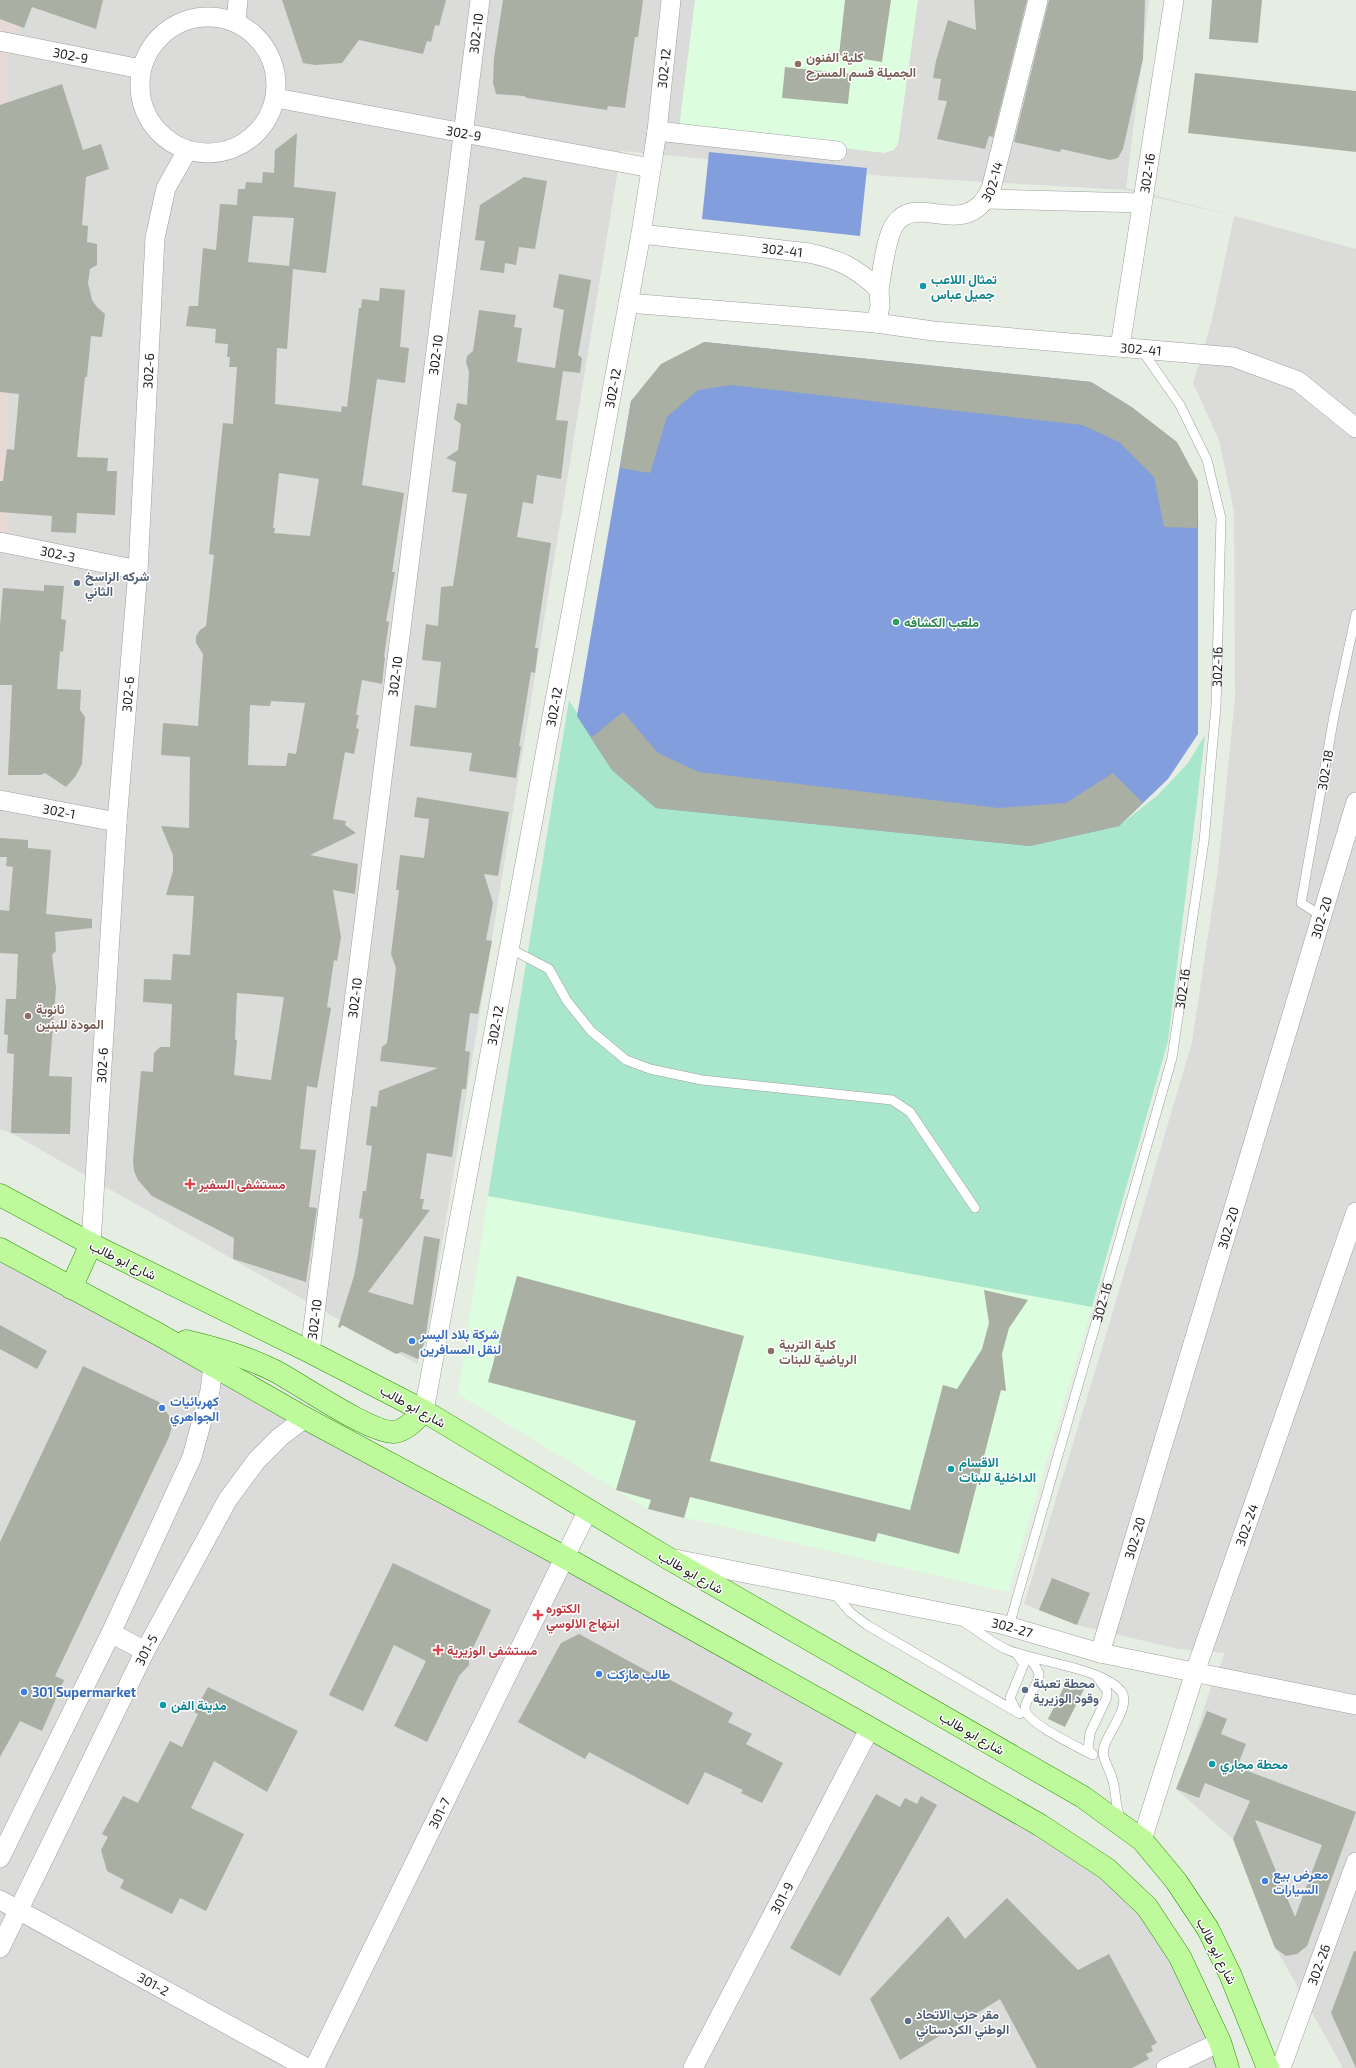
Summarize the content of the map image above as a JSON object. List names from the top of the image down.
{
  "streets": {
    "main road": ["شارع ابو طالب"],
    "street": [
      "302-10",
      "302-9",
      "302-12",
      "302-16",
      "302-14",
      "302-41",
      "302-6",
      "302-3",
      "302-1",
      "302-20",
      "302-24",
      "302-27",
      "301-5",
      "301-7",
      "301-9",
      "302-26",
      "301-2"
    ],
    "lane": ["302-18"]
  },
  "crossings": [
    ["302-10", "302-9"],
    ["302-10", "شارع ابو طالب"],
    ["302-9", "302-12"],
    ["302-9", "302-6"],
    ["302-12", "302-41"],
    ["302-12", "شارع ابو طالب"],
    ["302-16", "302-41"],
    ["302-16", "302-27"],
    ["302-14", "302-41"],
    ["302-6", "302-3"],
    ["302-6", "302-1"],
    ["302-6", "شارع ابو طالب"],
    ["302-18", "302-20"],
    ["302-20", "302-27"],
    ["شارع ابو طالب", "302-24"],
    ["شارع ابو طالب", "302-27"],
    ["شارع ابو طالب", "301-7"],
    ["302-24", "302-27"],
    ["301-5", "301-2"]
  ],
  "places": {
    "other": [
      "كلية الفنون الجميلة قسم المسرح",
      "تمثال اللاعب جميل عباس",
      "شركه الراسخ الثاني",
      "ملعب الكشافه",
      "ثانوية المودة للبنين",
      "شركة بلاد اليسر لنقل المسافرين",
      "كلية التربية الرياضية للبنات",
      "كهربائيات الجواهري",
      "الاقسام الداخلية للبنات",
      "طالب ماركت",
      "محطة تعبئة وقود الوزيرية",
      "301 Supermarket",
      "مدينة الفن",
      "محطة مجاري",
      "معرض بيع السيارات",
      "مقر حزب الاتحاد الوطني الكردستاني"
    ],
    "health": ["مستشفى السفير", "الكتوره ابتهاج الالوسي", "مستشفى الوزيرية"]
  }
}
